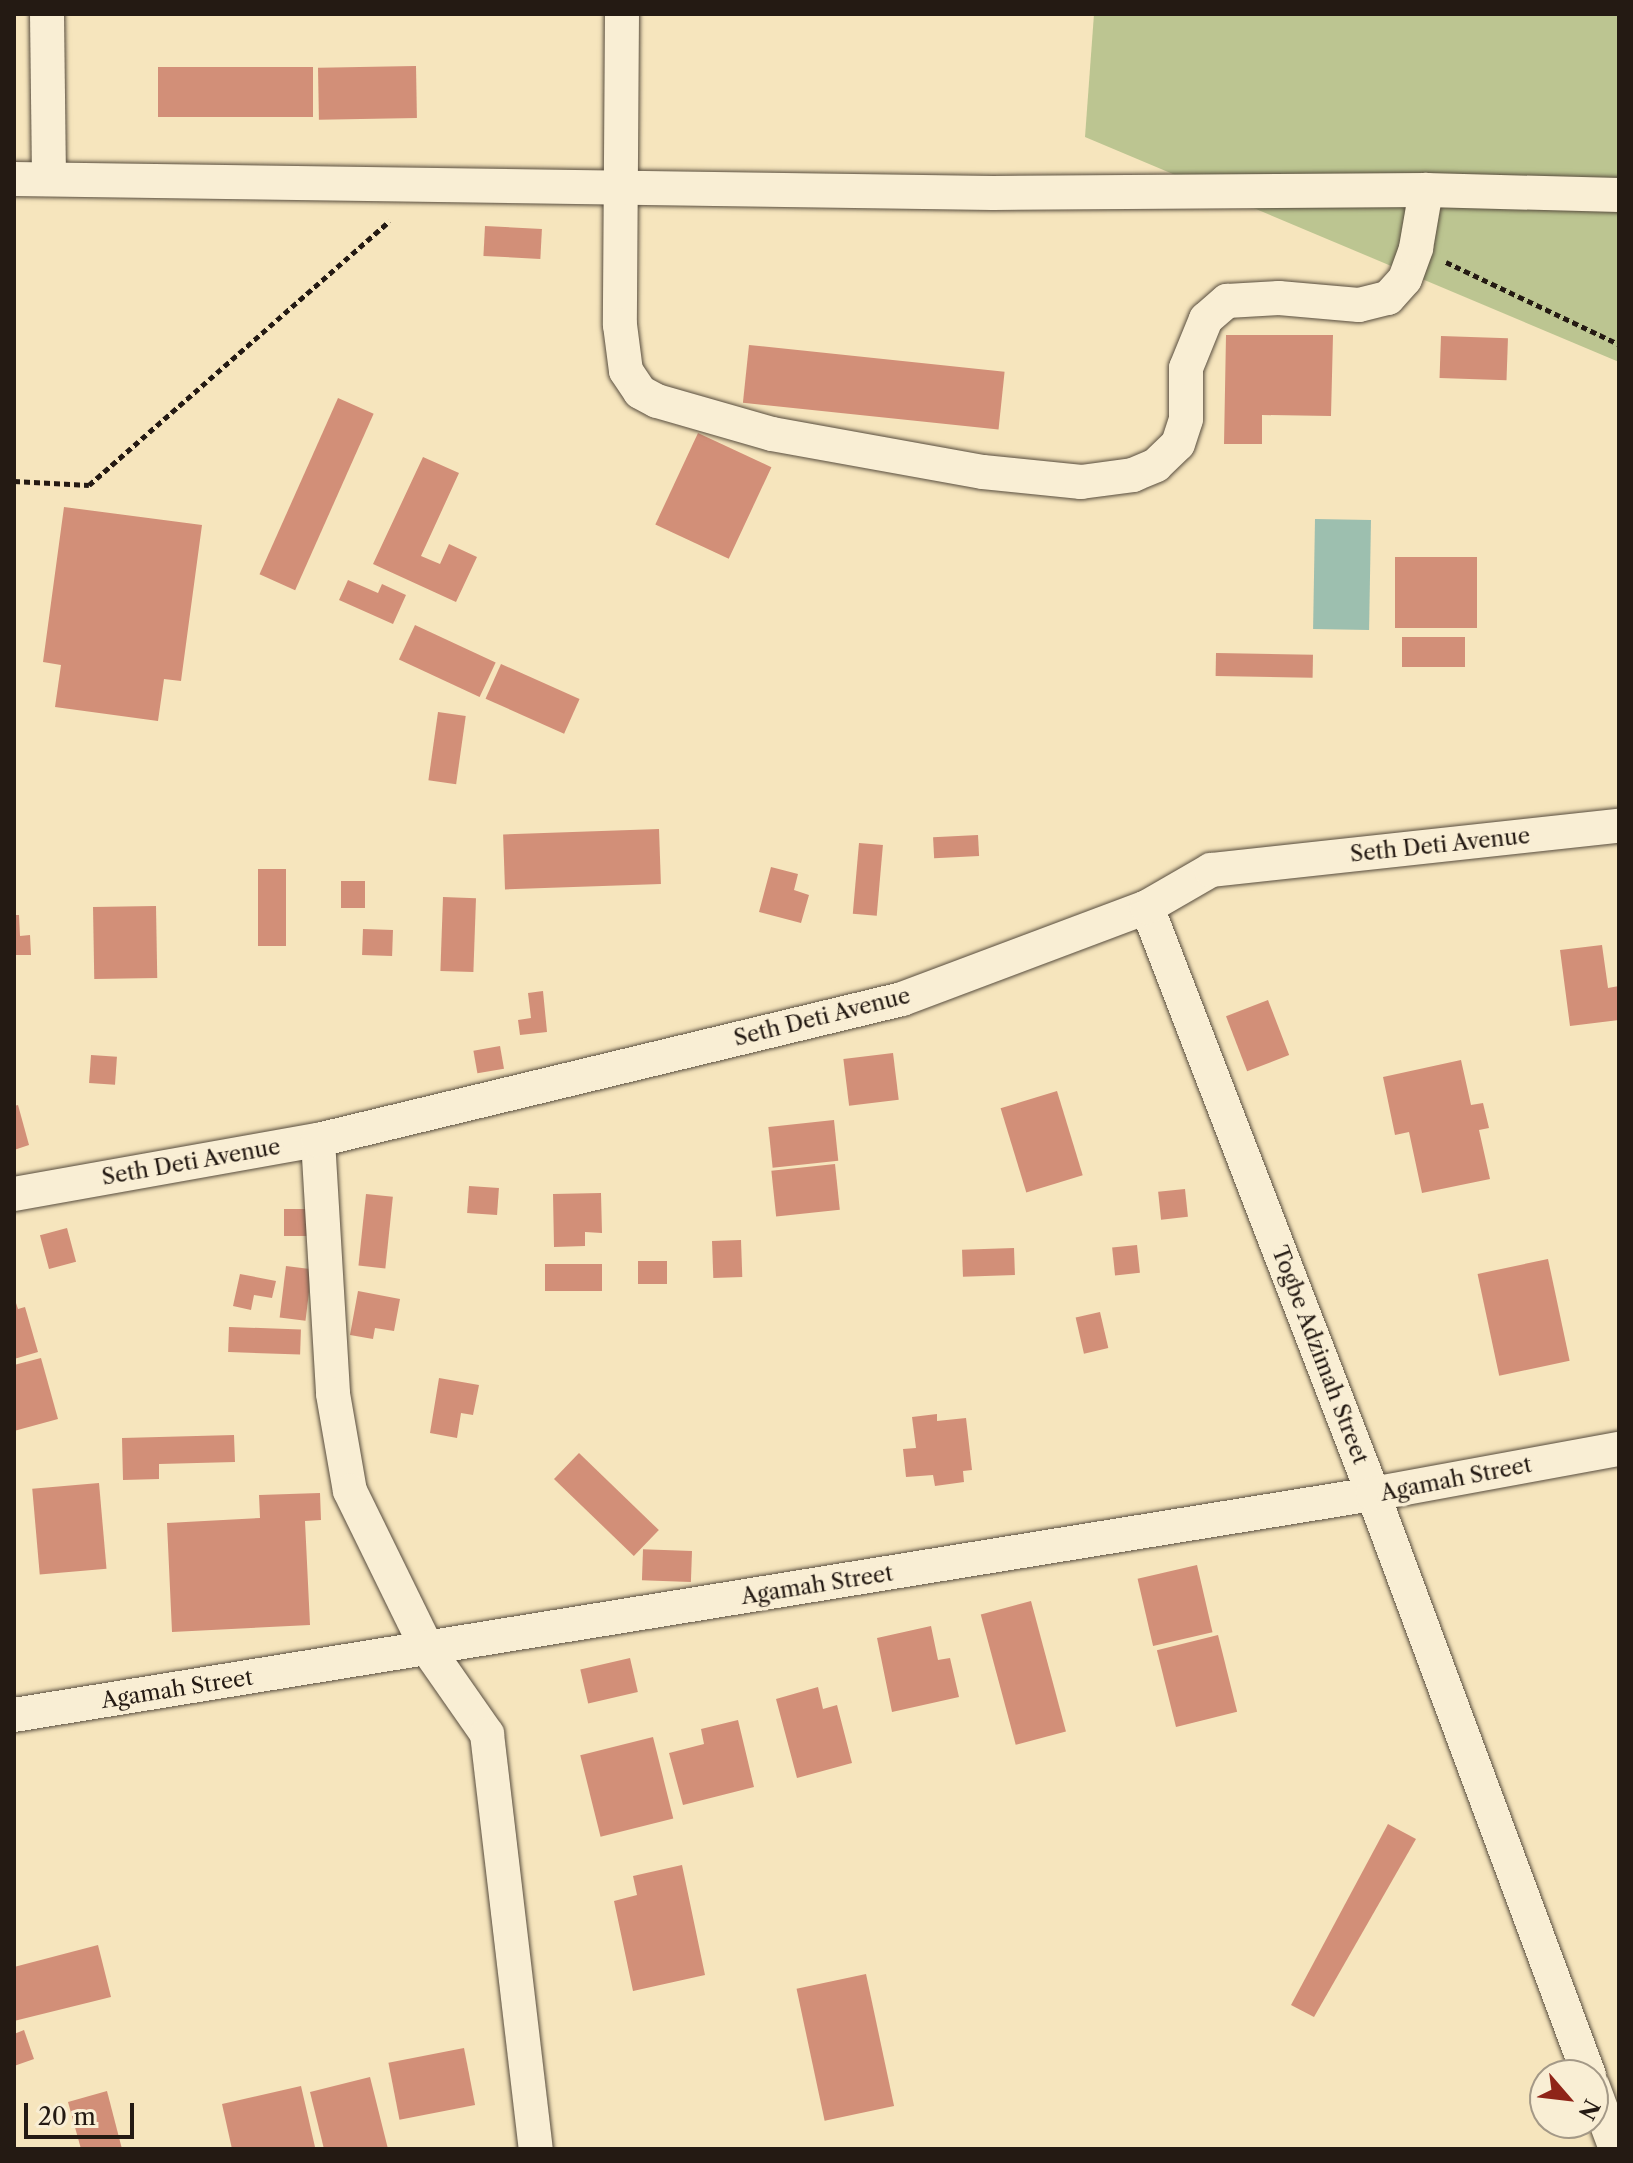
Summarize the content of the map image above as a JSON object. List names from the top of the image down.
{
  "streets": {
    "street": ["Seth Deti Avenue", "Togbe Adzimah Street", "Agamah Street"]
  },
  "crossings": [
    ["Seth Deti Avenue", "Togbe Adzimah Street"],
    ["Togbe Adzimah Street", "Agamah Street"]
  ],
  "scale_bar": "20 m",
  "north": "bottom right"
}
